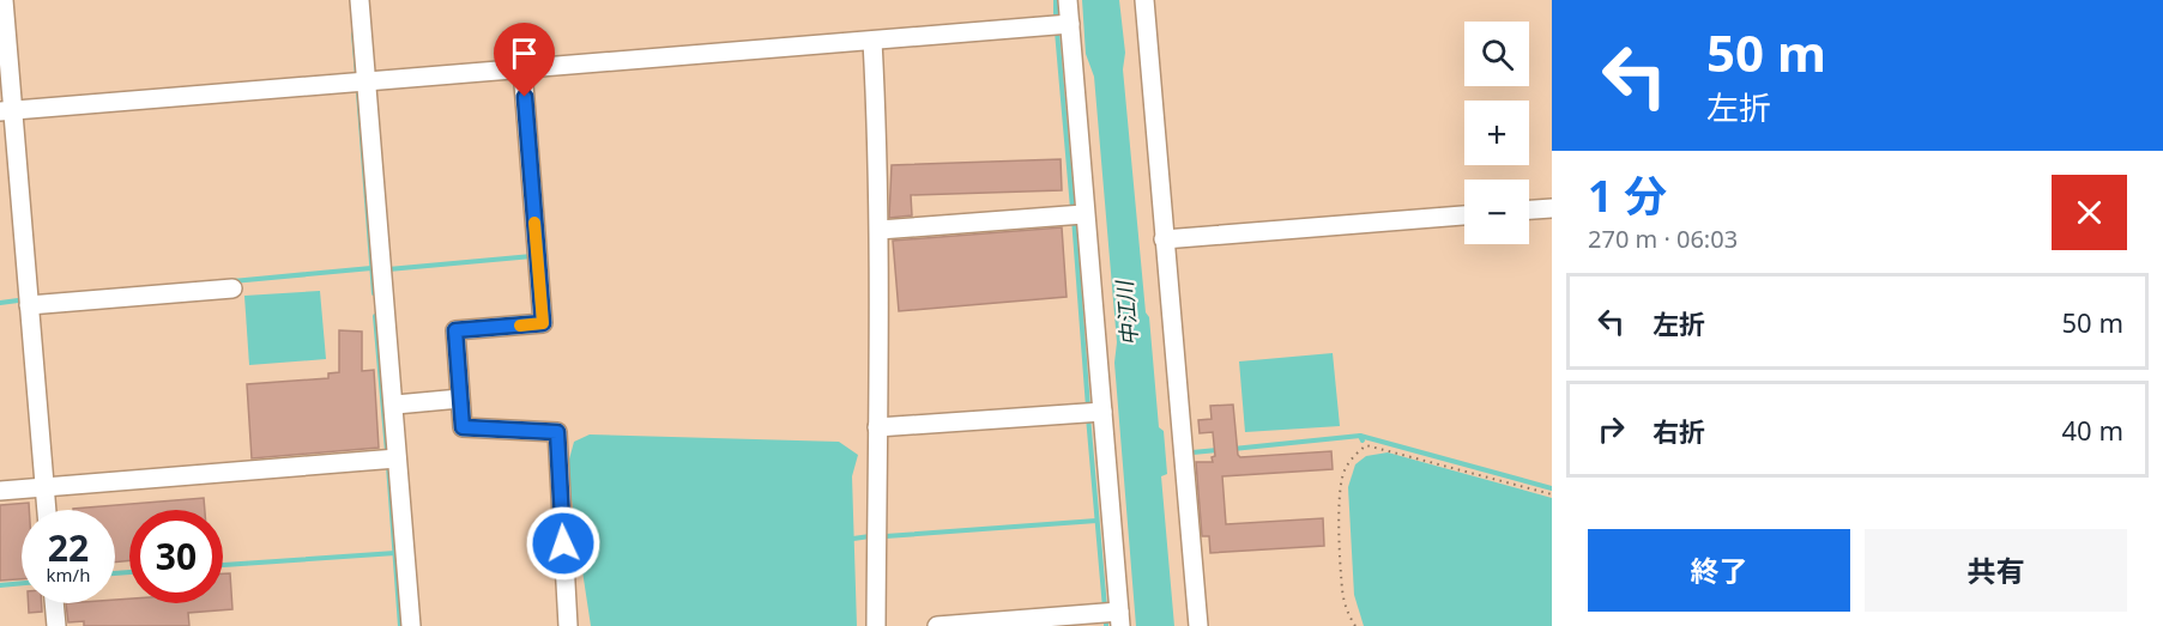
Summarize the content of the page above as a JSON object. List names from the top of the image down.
{
  "water": ["中江川"],
  "page": {
    "turn": ["50 m", "左折"],
    "map_buttons": ["+", "−"],
    "heading": ["1 分", "270 m · 06:03"],
    "list": [
      {
        "name": "左折",
        "value": "50 m"
      },
      {
        "name": "右折",
        "value": "40 m"
      }
    ],
    "speed": "22 km/h",
    "limit": "30",
    "buttons": ["終了", "共有"]
  }
}
